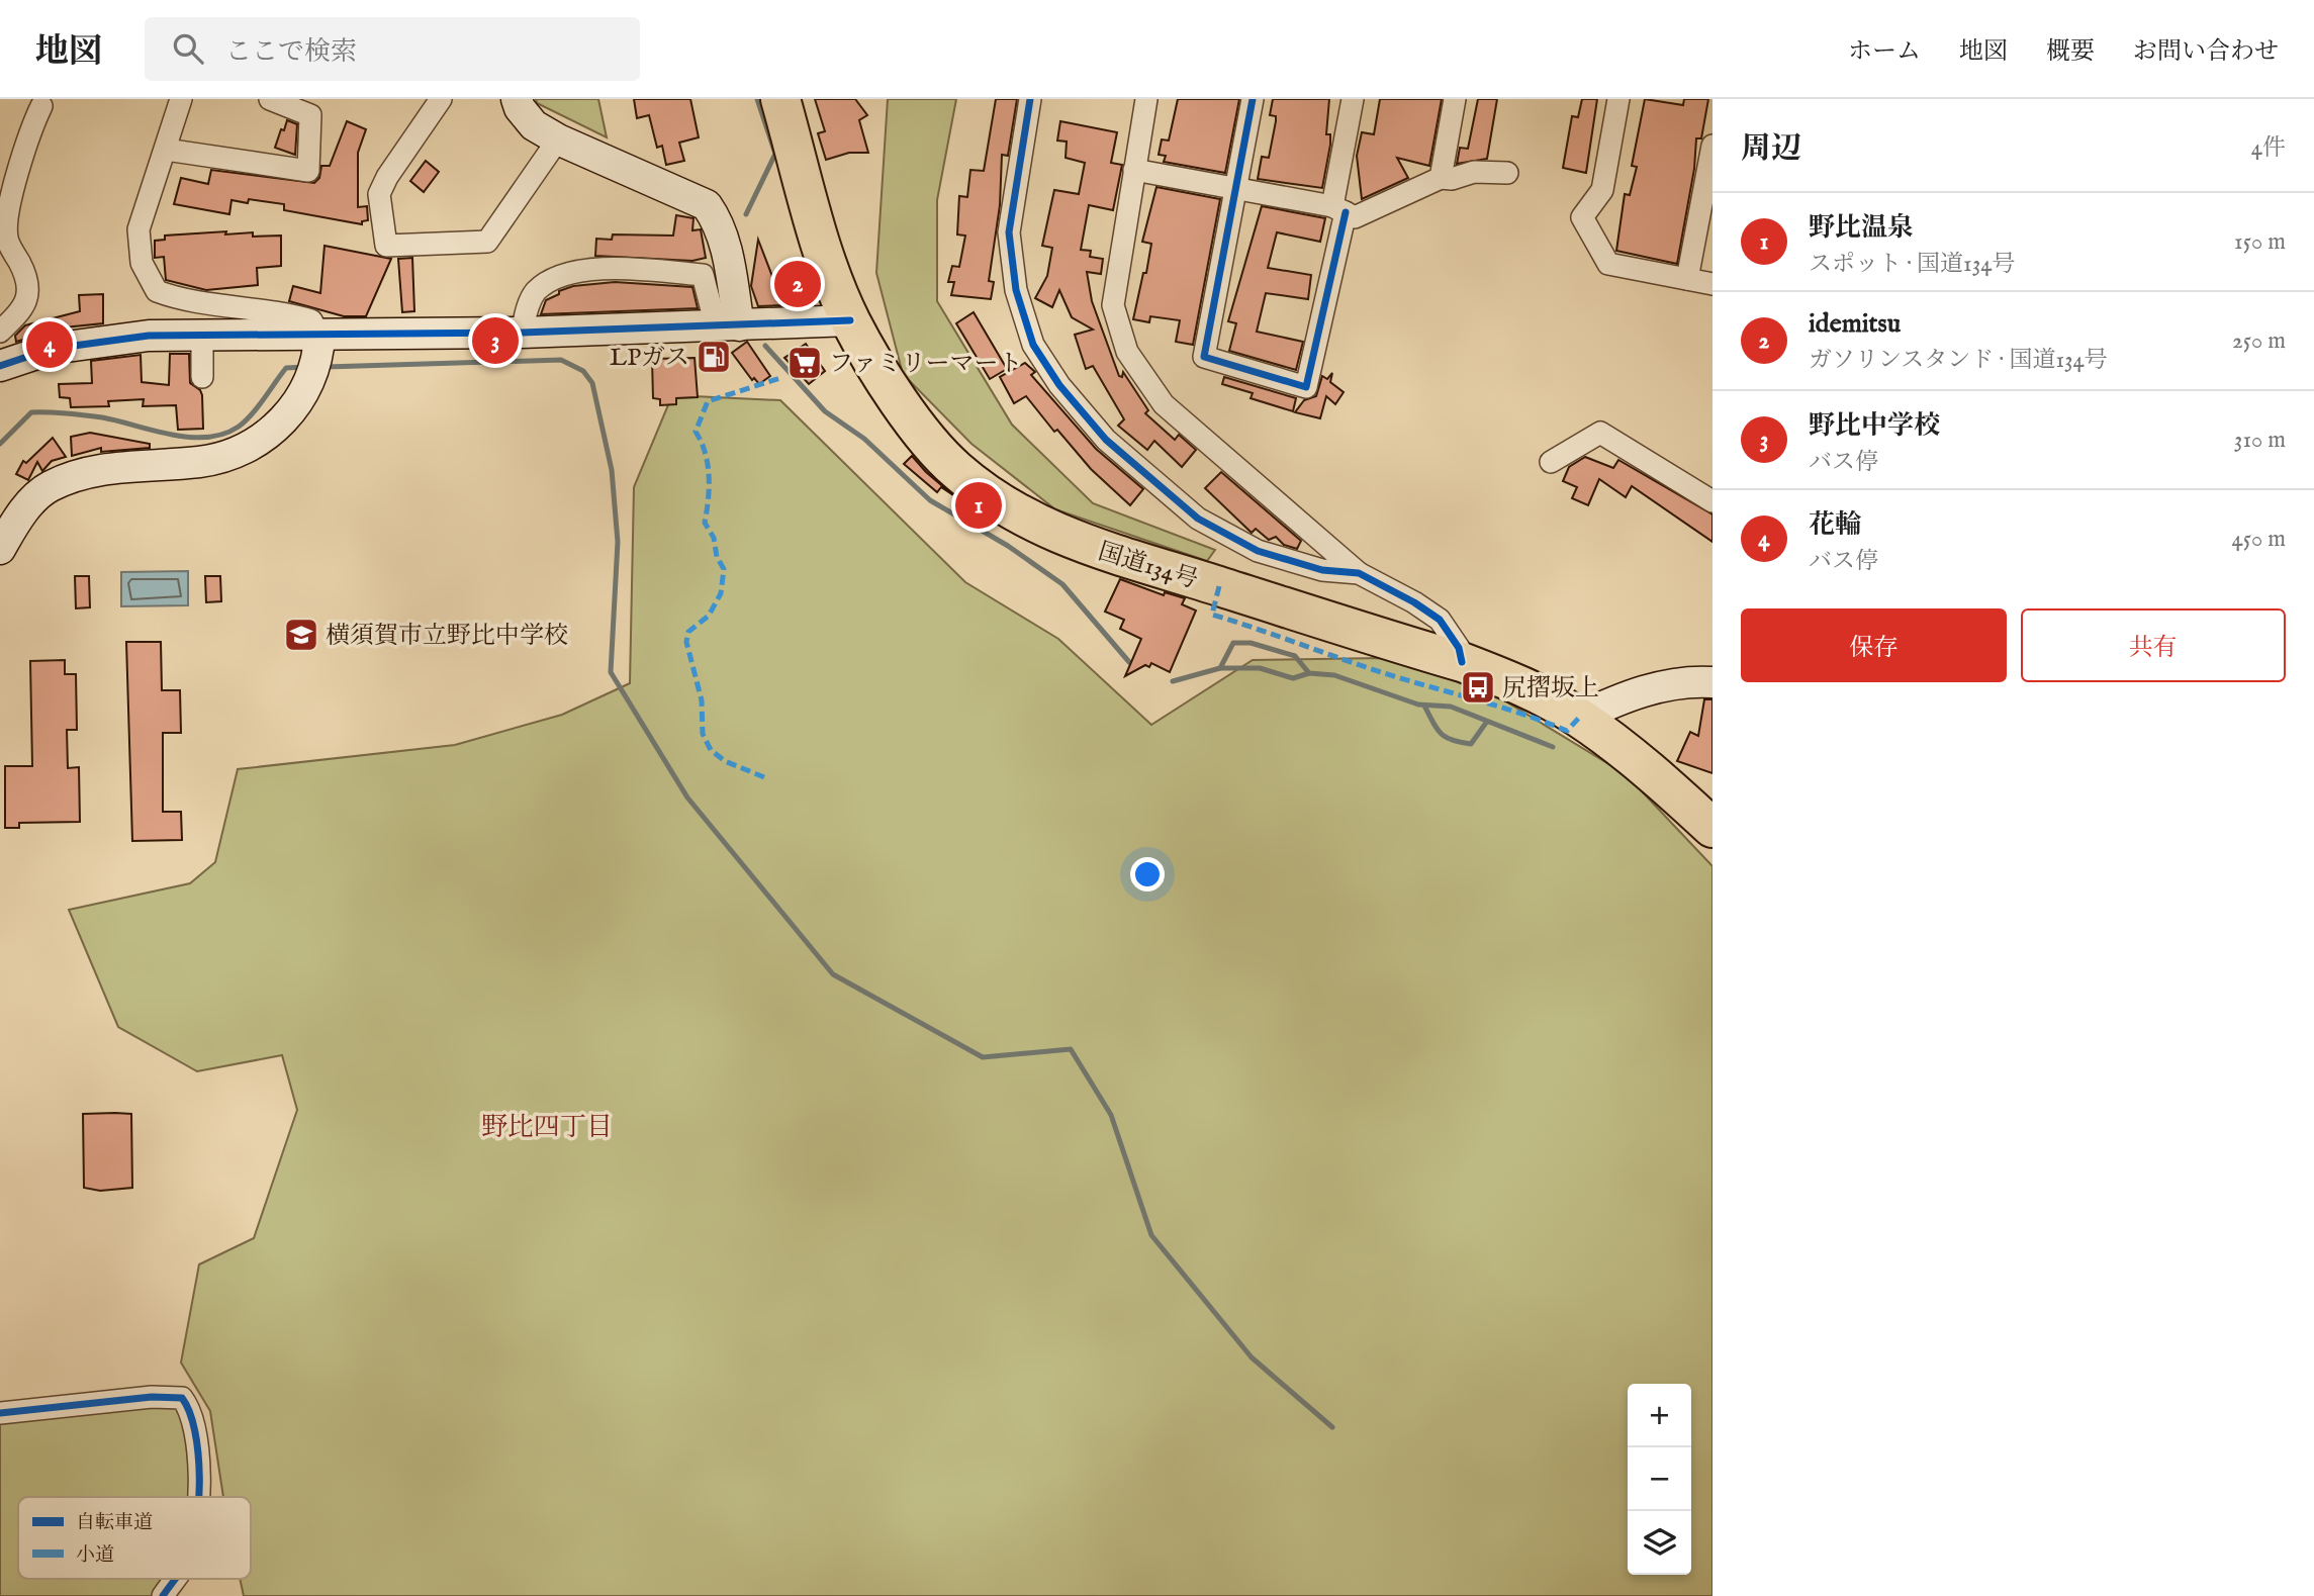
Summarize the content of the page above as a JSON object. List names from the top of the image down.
{
  "streets": {
    "highway": ["国道134号"]
  },
  "districts": ["野比四丁目"],
  "places": {
    "fuel station": ["LPガス"],
    "supermarket": ["ファミリーマート"],
    "school or university": ["横須賀市立野比中学校"],
    "bus stop": ["尻摺坂上"]
  },
  "legend": ["自転車道", "小道"],
  "page": {
    "header": "地図",
    "search": "ここで検索",
    "nav": [
      "ホーム",
      "地図",
      "概要",
      "お問い合わせ"
    ],
    "heading": ["周辺", "4件"],
    "list": [
      {
        "mark": "1",
        "name": "野比温泉",
        "note": "スポット · 国道134号",
        "value": "150 m"
      },
      {
        "mark": "2",
        "name": "idemitsu",
        "note": "ガソリンスタンド · 国道134号",
        "value": "250 m"
      },
      {
        "mark": "3",
        "name": "野比中学校",
        "note": "バス停",
        "value": "310 m"
      },
      {
        "mark": "4",
        "name": "花輪",
        "note": "バス停",
        "value": "450 m"
      }
    ],
    "pins": [
      "2",
      "3",
      "4",
      "1"
    ],
    "buttons": ["保存", "共有"],
    "map_buttons": ["+", "−"]
  }
}
